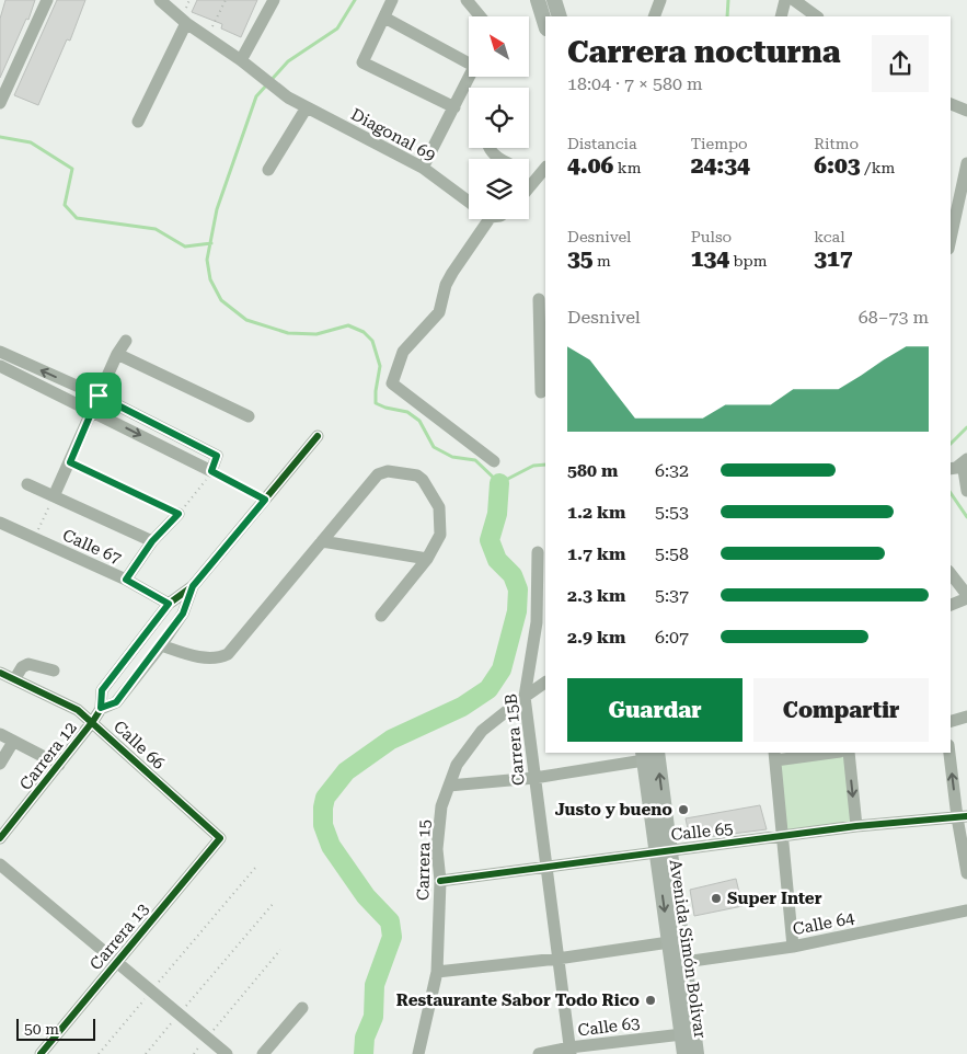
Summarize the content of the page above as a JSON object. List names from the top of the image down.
{
  "streets": {
    "main road": ["Avenida Simón Bolívar"],
    "street": [
      "Diagonal 69",
      "Calle 67",
      "Carrera 15B",
      "Calle 66",
      "Carrera 12",
      "Calle 65",
      "Carrera 15",
      "Calle 64",
      "Carrera 13",
      "Calle 63"
    ]
  },
  "crossings": [
    ["Calle 67", "Carrera 12"],
    ["Carrera 15B", "Calle 65"],
    ["Carrera 15B", "Carrera 15"],
    ["Carrera 15B", "Calle 63"],
    ["Calle 66", "Carrera 12"],
    ["Calle 66", "Carrera 13"],
    ["Calle 65", "Carrera 15"],
    ["Calle 65", "Avenida Simón Bolívar"],
    ["Calle 64", "Avenida Simón Bolívar"],
    ["Avenida Simón Bolívar", "Calle 63"]
  ],
  "places": ["Justo y bueno", "Super Inter", "Restaurante Sabor Todo Rico"],
  "scale_bar": "50 m",
  "north": "top left",
  "page": {
    "heading": ["Carrera nocturna", "18:04 · 7 × 580 m"],
    "stats": [
      ["Distancia", "4.06 km"],
      ["Tiempo", "24:34"],
      ["Ritmo", "6:03 /km"],
      ["Desnivel", "35 m"],
      ["Pulso", "134 bpm"],
      ["kcal", "317"]
    ],
    "chart": ["Desnivel", "68–73 m"],
    "list": [
      {
        "name": "580 m",
        "note": "6:32"
      },
      {
        "name": "1.2 km",
        "note": "5:53"
      },
      {
        "name": "1.7 km",
        "note": "5:58"
      },
      {
        "name": "2.3 km",
        "note": "5:37"
      },
      {
        "name": "2.9 km",
        "note": "6:07"
      }
    ],
    "buttons": ["Guardar", "Compartir"],
    "scale": "50 m"
  }
}
